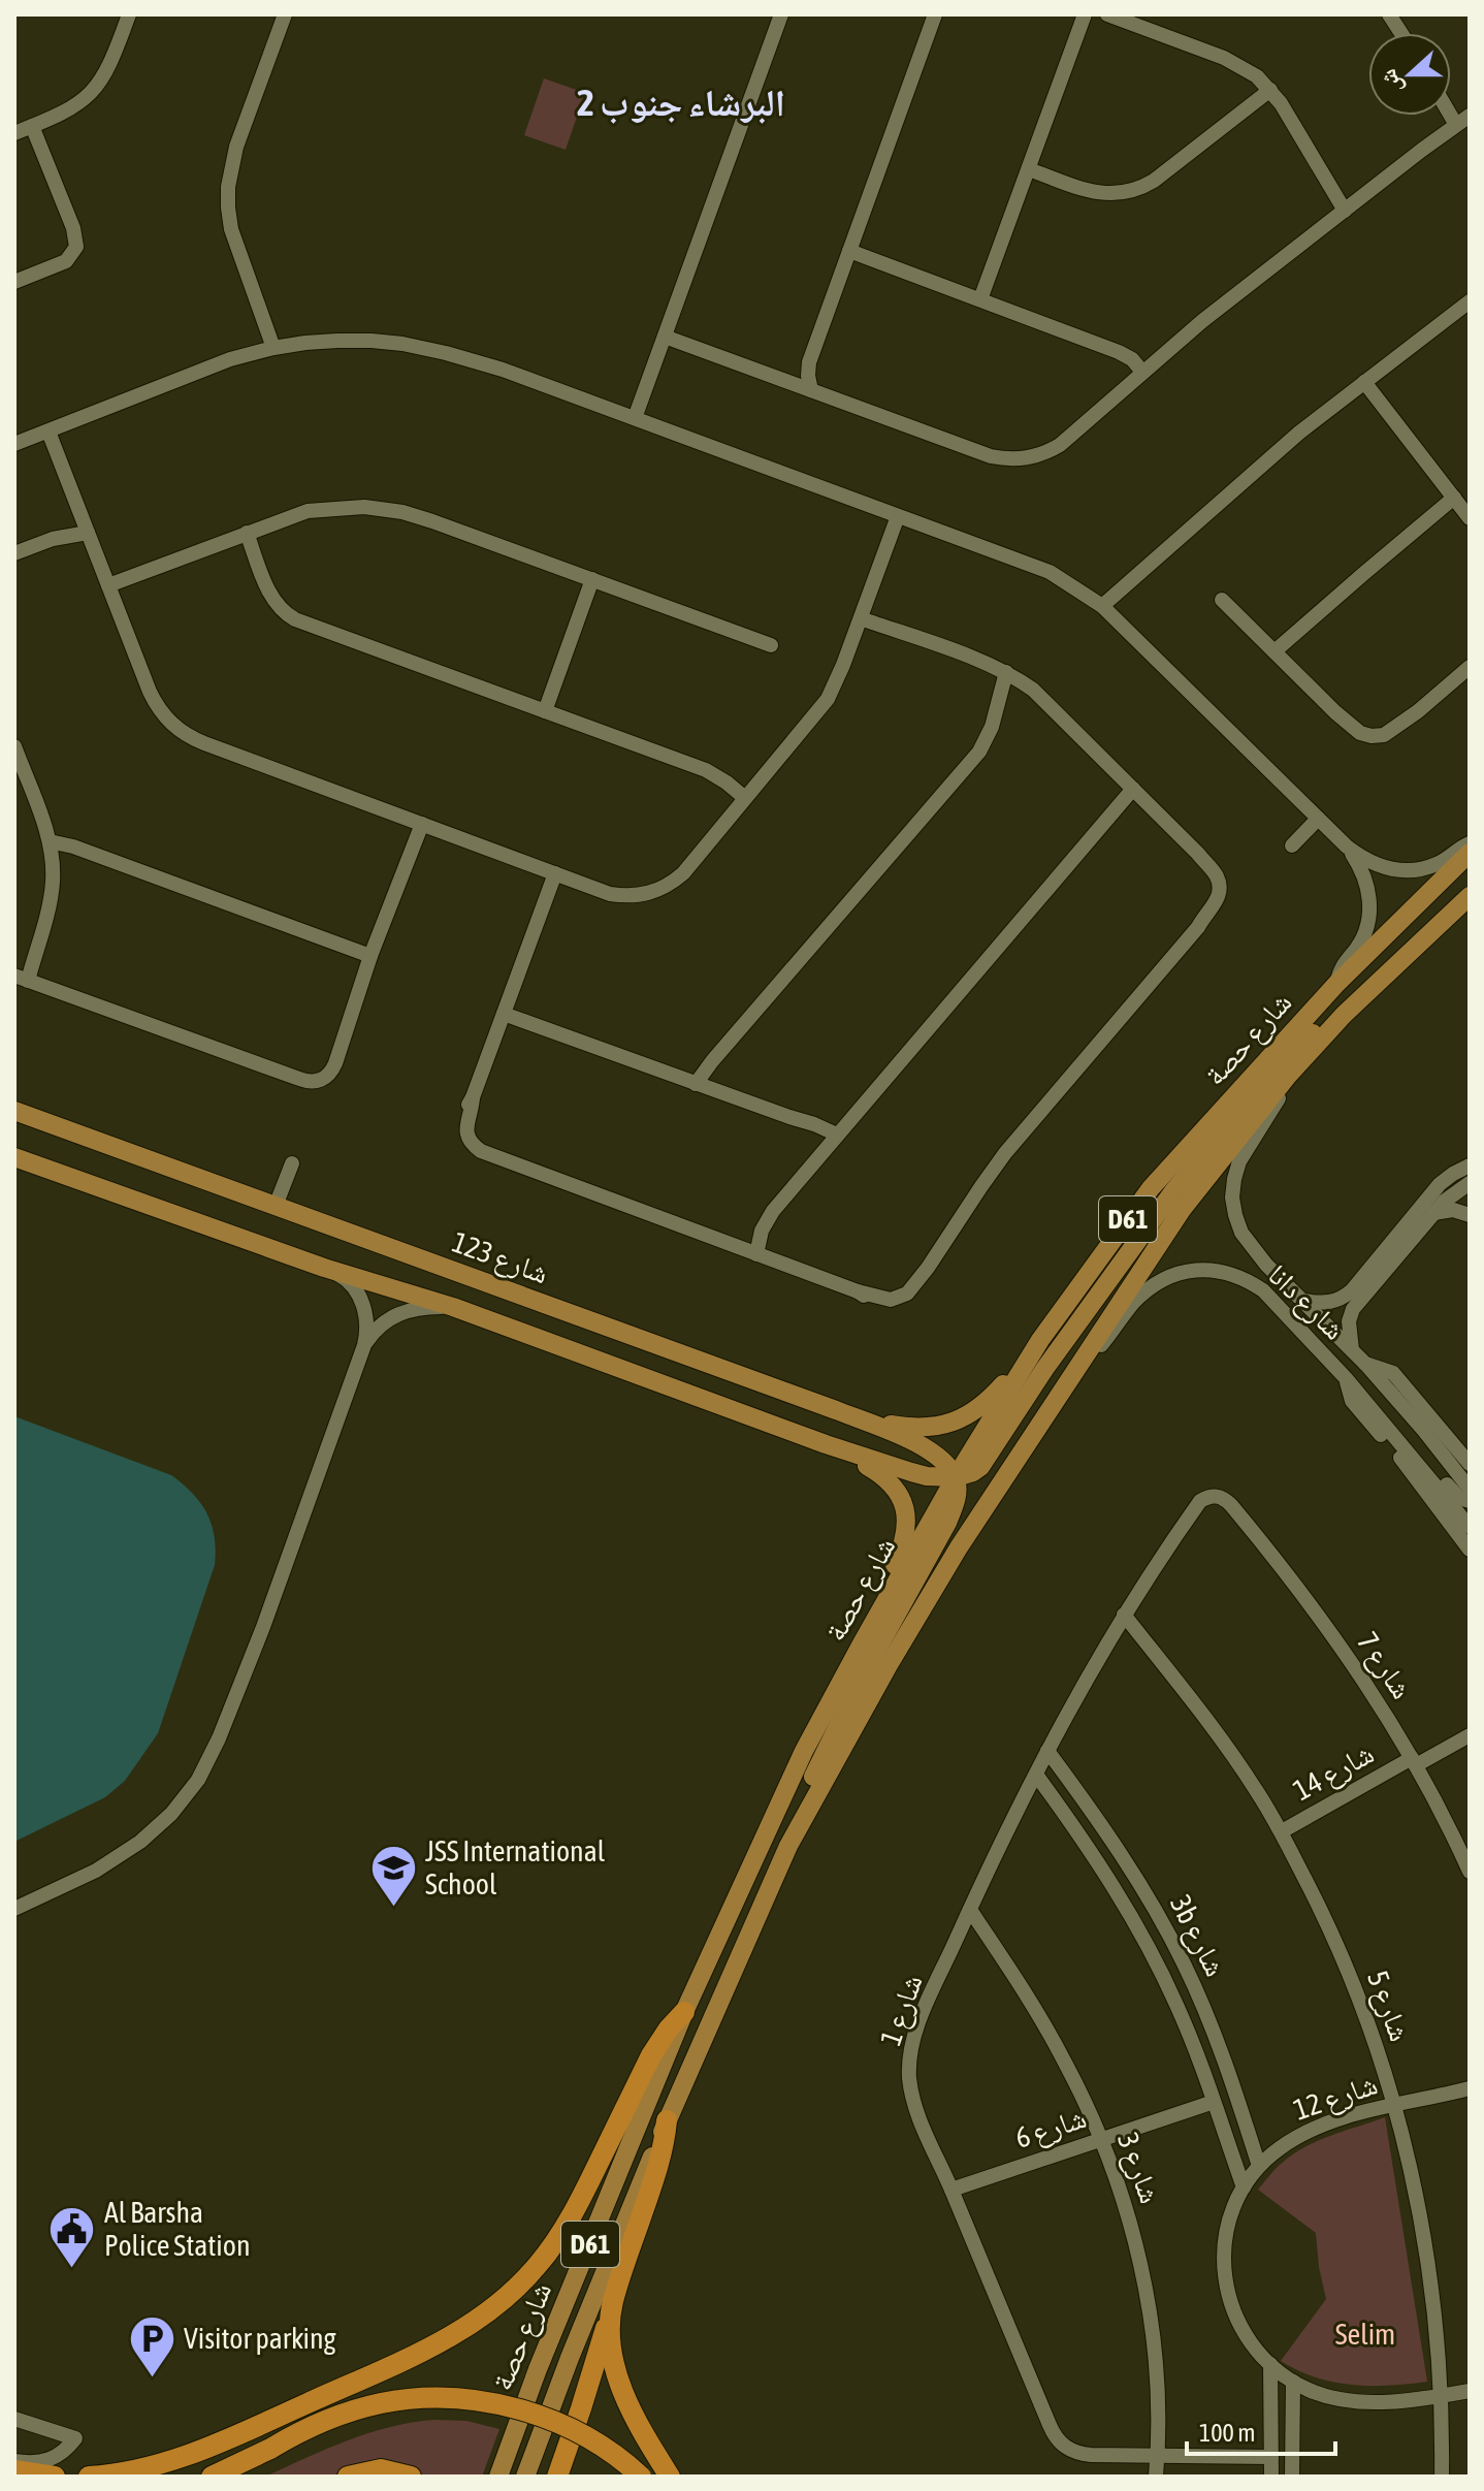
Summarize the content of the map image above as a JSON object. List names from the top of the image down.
{
  "streets": {
    "main road": ["شارع حصة", "D61", "شارع 123"],
    "street": [
      "شارع دانا",
      "شارع 7",
      "شارع 14",
      "3b شارع",
      "شارع 5",
      "شارع 1",
      "شارع 12",
      "شارع 6",
      "شارع 3"
    ]
  },
  "crossings": [
    ["شارع حصة", "شارع 123"],
    ["شارع حصة", "شارع دانا"],
    ["شارع 7", "شارع 14"],
    ["شارع 7", "شارع 1"],
    ["شارع 14", "شارع 5"],
    ["3b شارع", "شارع 1"],
    ["3b شارع", "شارع 12"],
    ["3b شارع", "شارع 6"],
    ["شارع 5", "شارع 1"],
    ["شارع 5", "شارع 12"],
    ["شارع 1", "شارع 6"],
    ["شارع 1", "شارع 3"],
    ["شارع 6", "شارع 3"]
  ],
  "districts": ["البرشاء جنوب 2"],
  "parks": ["Selim"],
  "places": {
    "school or university": ["JSS International School"],
    "public building": ["Al Barsha Police Station"],
    "parking": ["Visitor parking"]
  },
  "scale_bar": "100 m",
  "north": "left"
}
